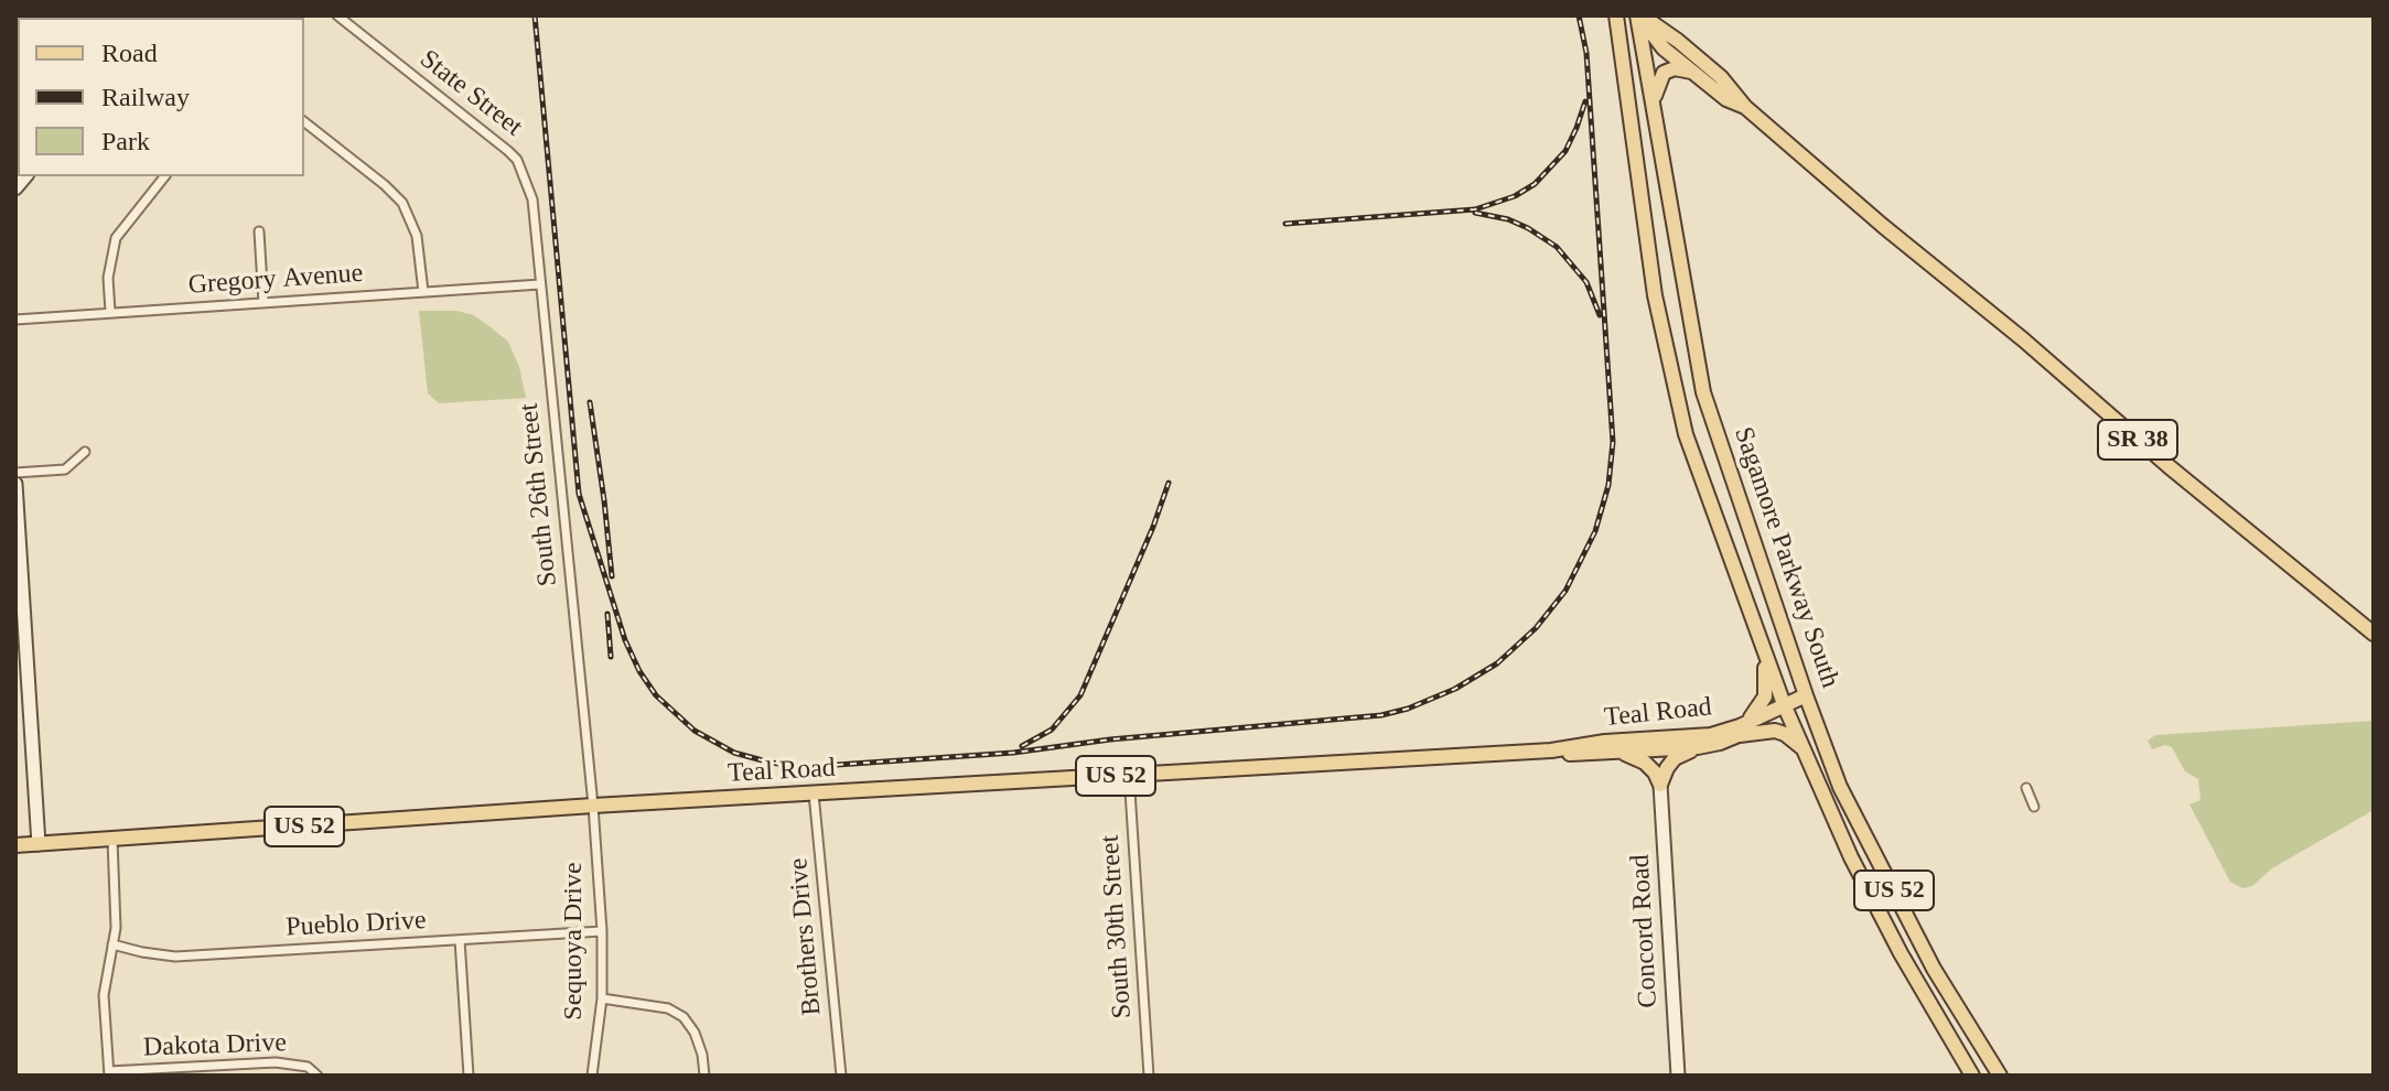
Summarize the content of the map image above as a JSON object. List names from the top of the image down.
{
  "streets": {
    "main road": [
      "SR 38",
      "Sagamore Parkway South",
      "Teal Road",
      "US 52"
    ],
    "street": [
      "State Street",
      "Gregory Avenue",
      "South 26th Street",
      "Pueblo Drive",
      "South 30th Street",
      "Concord Road",
      "Brothers Drive",
      "Sequoya Drive",
      "Dakota Drive"
    ]
  },
  "crossings": [
    ["State Street", "South 26th Street"],
    ["Gregory Avenue", "South 26th Street"],
    ["SR 38", "Sagamore Parkway South"],
    ["South 26th Street", "Teal Road"],
    ["South 26th Street", "Sequoya Drive"],
    ["Sagamore Parkway South", "Teal Road"],
    ["Sagamore Parkway South", "US 52"],
    ["Teal Road", "US 52"],
    ["Teal Road", "South 30th Street"],
    ["Teal Road", "Brothers Drive"],
    ["Teal Road", "Sequoya Drive"],
    ["Pueblo Drive", "Sequoya Drive"]
  ],
  "legend": ["Road", "Railway", "Park"]
}
